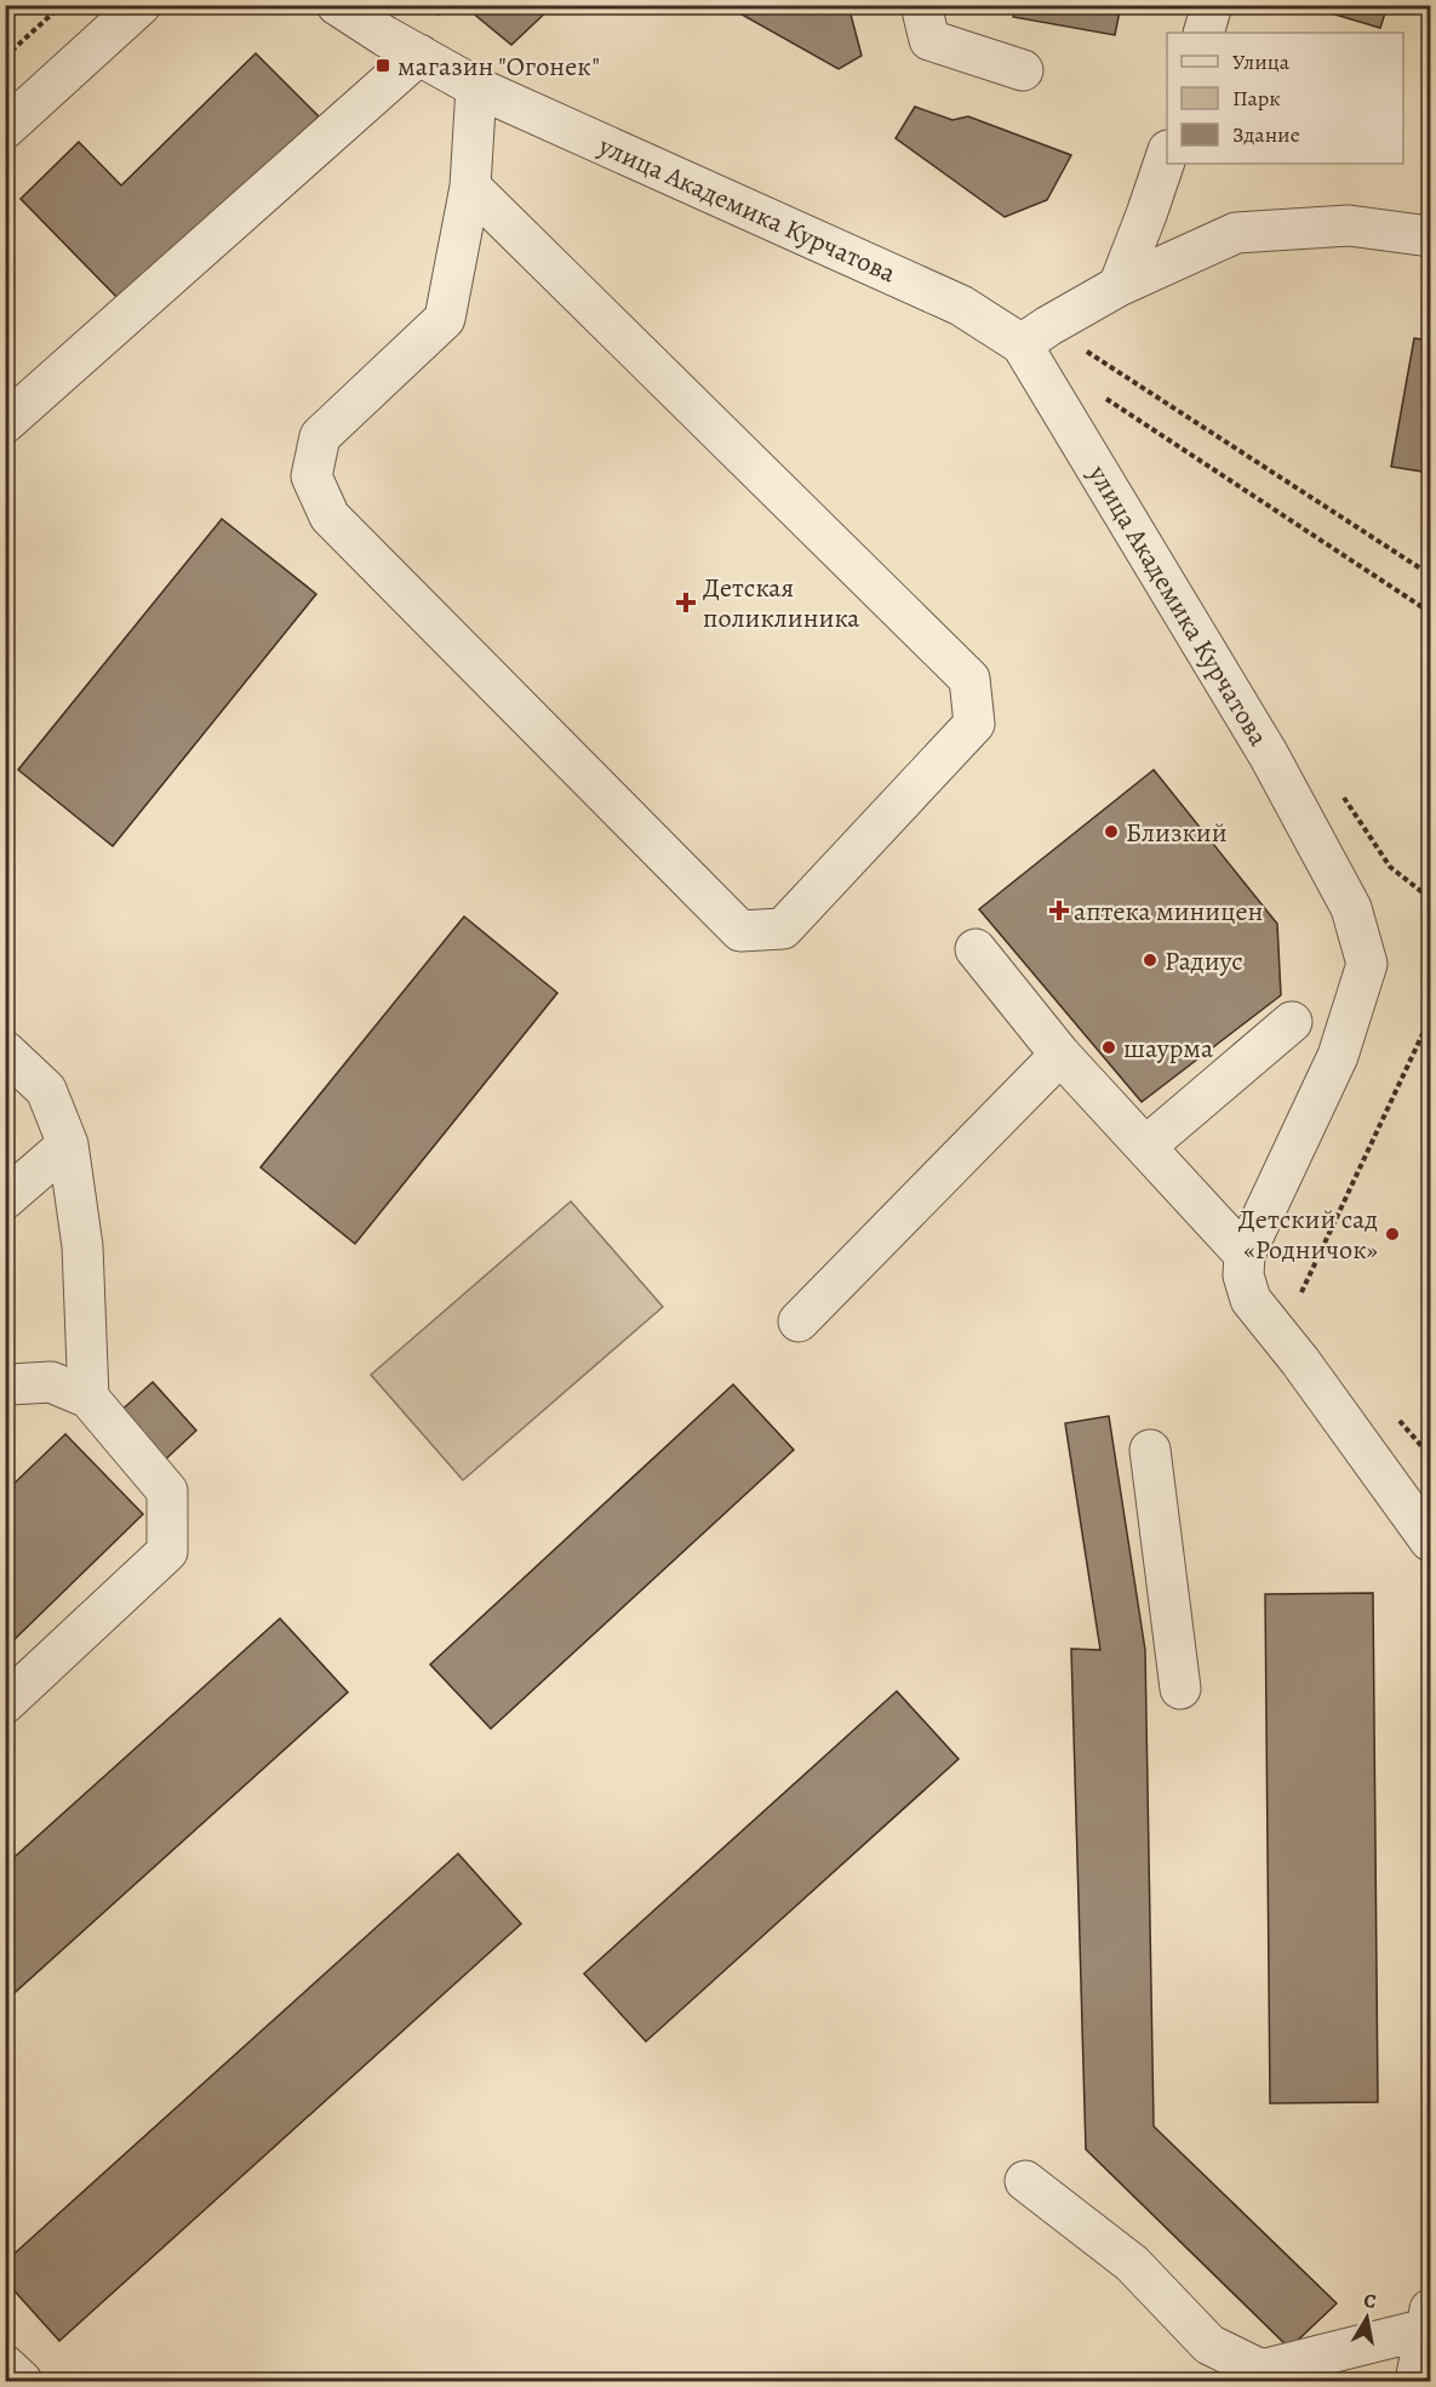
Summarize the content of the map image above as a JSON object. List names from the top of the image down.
{
  "streets": {
    "street": ["улица Академика Курчатова"]
  },
  "places": {
    "transit": ["магазин \"Огонек\""],
    "health": ["Детская поликлиника", "аптека миницен"],
    "other": [
      "Близкий",
      "Радиус",
      "шаурма",
      "Детский сад «Родничок»"
    ]
  },
  "legend": ["Улица", "Парк", "Здание"],
  "north": "top"
}
